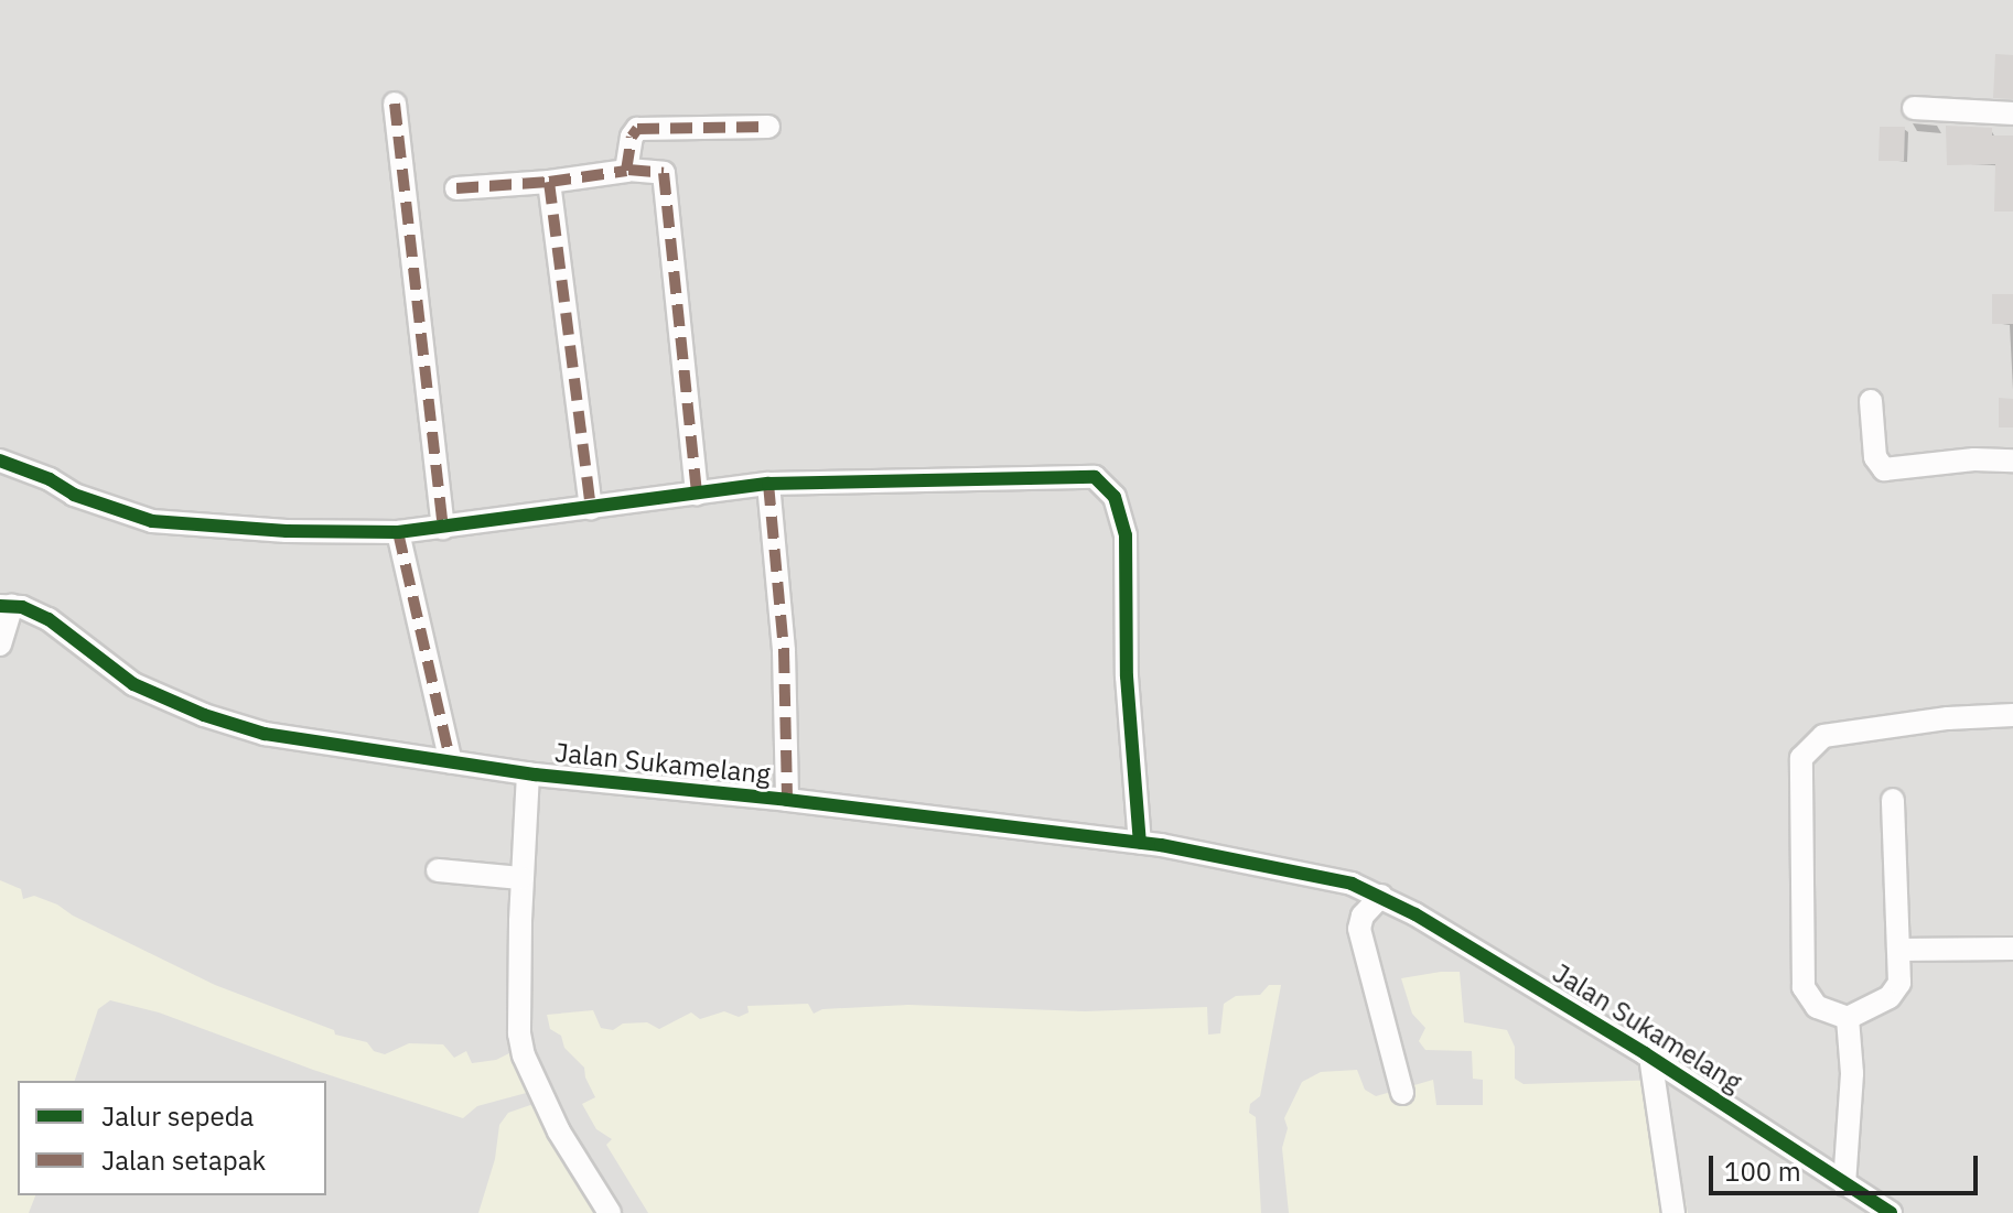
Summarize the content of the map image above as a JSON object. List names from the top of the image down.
{
  "streets": {
    "street": ["Jalan Sukamelang"]
  },
  "legend": ["Jalur sepeda", "Jalan setapak"],
  "scale_bar": "100 m"
}
